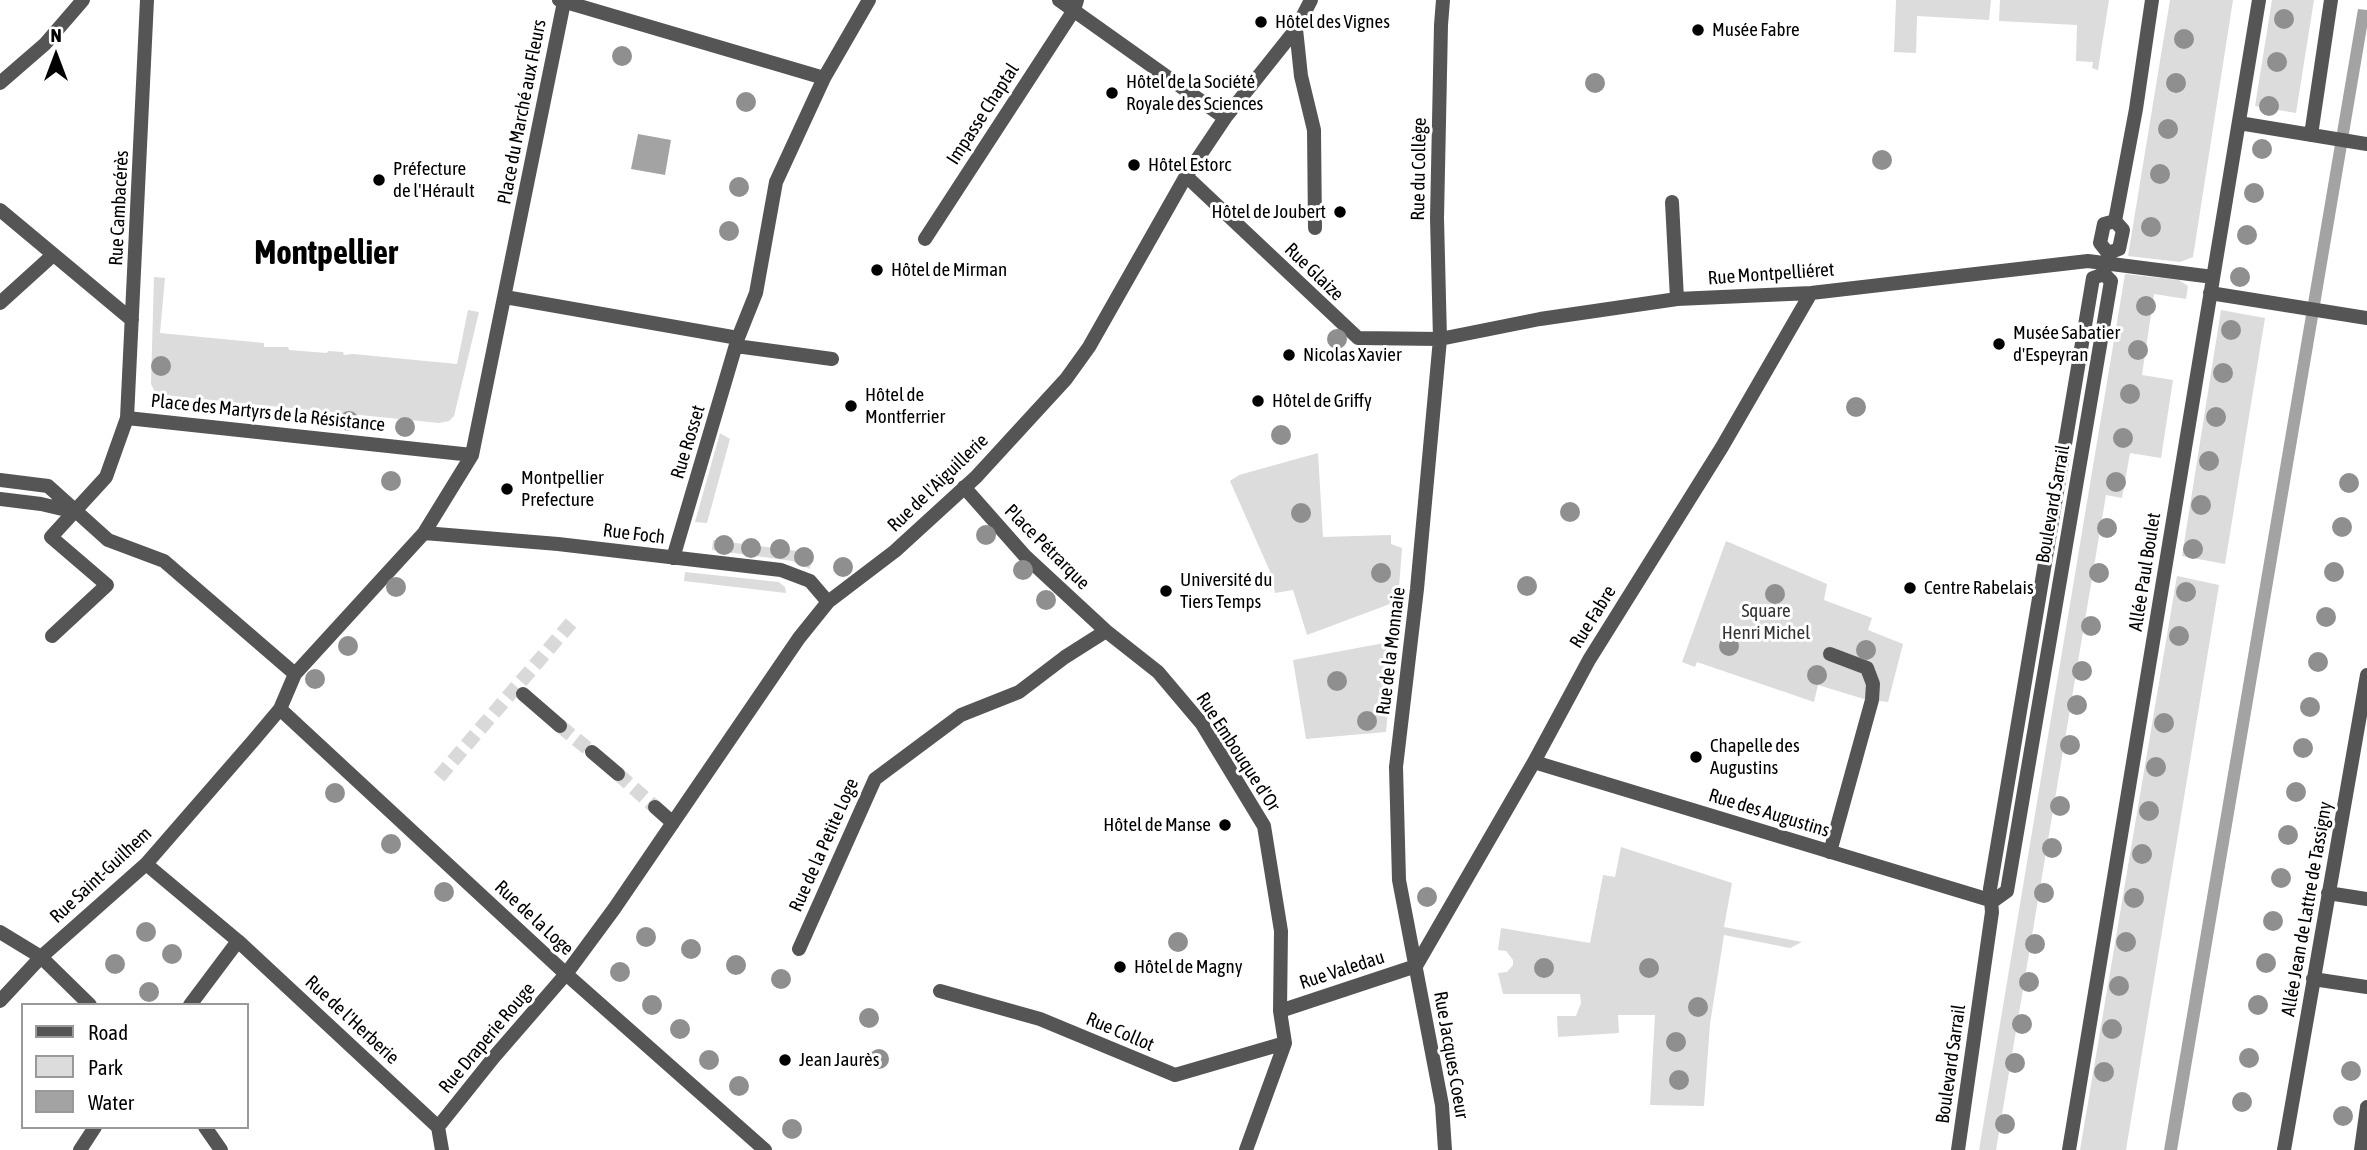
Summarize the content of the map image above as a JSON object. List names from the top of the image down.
{
  "streets": {
    "street": [
      "Place du Marché aux Fleurs",
      "Impasse Chaptal",
      "Rue du Collège",
      "Rue Cambacérès",
      "Rue Glaize",
      "Rue Montpelliéret",
      "Place des Martyrs de la Résistance",
      "Rue Rosset",
      "Rue de l'Aiguillerie",
      "Boulevard Sarrail",
      "Rue Foch",
      "Place Pétrarque",
      "Allée Paul Boulet",
      "Rue Fabre",
      "Rue de la Monnaie",
      "Rue Embouque d'Or",
      "Rue des Augustins",
      "Rue de la Petite Loge",
      "Rue Saint-Guilhem",
      "Allée Jean de Lattre de Tassigny",
      "Rue de la Loge",
      "Rue Valedau",
      "Rue de l'Herberie",
      "Rue Collot",
      "Rue Draperie Rouge",
      "Rue Jacques Coeur"
    ]
  },
  "crossings": [
    ["Place du Marché aux Fleurs", "Place des Martyrs de la Résistance"],
    ["Place du Marché aux Fleurs", "Rue Foch"],
    ["Rue du Collège", "Rue Glaize"],
    ["Rue du Collège", "Rue Montpelliéret"],
    ["Rue du Collège", "Rue de la Monnaie"],
    ["Rue Cambacérès", "Place des Martyrs de la Résistance"],
    ["Rue Glaize", "Rue Montpelliéret"],
    ["Rue Glaize", "Rue de l'Aiguillerie"],
    ["Rue Glaize", "Rue de la Monnaie"],
    ["Rue Montpelliéret", "Boulevard Sarrail"],
    ["Rue Montpelliéret", "Allée Paul Boulet"],
    ["Rue Montpelliéret", "Rue Fabre"],
    ["Rue Montpelliéret", "Rue de la Monnaie"],
    ["Rue Rosset", "Rue Foch"],
    ["Rue de l'Aiguillerie", "Rue Foch"],
    ["Rue de l'Aiguillerie", "Place Pétrarque"],
    ["Rue de l'Aiguillerie", "Rue de la Loge"],
    ["Rue de l'Aiguillerie", "Rue Draperie Rouge"],
    ["Boulevard Sarrail", "Rue des Augustins"],
    ["Place Pétrarque", "Rue Embouque d'Or"],
    ["Place Pétrarque", "Rue de la Petite Loge"],
    ["Rue Fabre", "Rue de la Monnaie"],
    ["Rue Fabre", "Rue des Augustins"],
    ["Rue Fabre", "Rue Valedau"],
    ["Rue Fabre", "Rue Jacques Coeur"],
    ["Rue de la Monnaie", "Rue Valedau"],
    ["Rue de la Monnaie", "Rue Jacques Coeur"],
    ["Rue Embouque d'Or", "Rue de la Petite Loge"],
    ["Rue Embouque d'Or", "Rue Valedau"],
    ["Rue Embouque d'Or", "Rue Collot"],
    ["Rue Saint-Guilhem", "Rue de la Loge"],
    ["Rue Saint-Guilhem", "Rue de l'Herberie"],
    ["Rue de la Loge", "Rue Draperie Rouge"],
    ["Rue Valedau", "Rue Jacques Coeur"],
    ["Rue de l'Herberie", "Rue Draperie Rouge"]
  ],
  "districts": ["Montpellier"],
  "parks": ["Square Henri Michel"],
  "places": [
    "Hôtel des Vignes",
    "Musée Fabre",
    "Hôtel de la Société Royale des Sciences",
    "Hôtel Estorc",
    "Préfecture de l'Hérault",
    "Hôtel de Joubert",
    "Hôtel de Mirman",
    "Musée Sabatier d'Espeyran",
    "Nicolas Xavier",
    "Hôtel de Griffy",
    "Hôtel de Montferrier",
    "Montpellier Prefecture",
    "Centre Rabelais",
    "Université du Tiers Temps",
    "Chapelle des Augustins",
    "Hôtel de Manse",
    "Hôtel de Magny",
    "Jean Jaurès"
  ],
  "legend": ["Road", "Park", "Water"],
  "north": "top"
}
